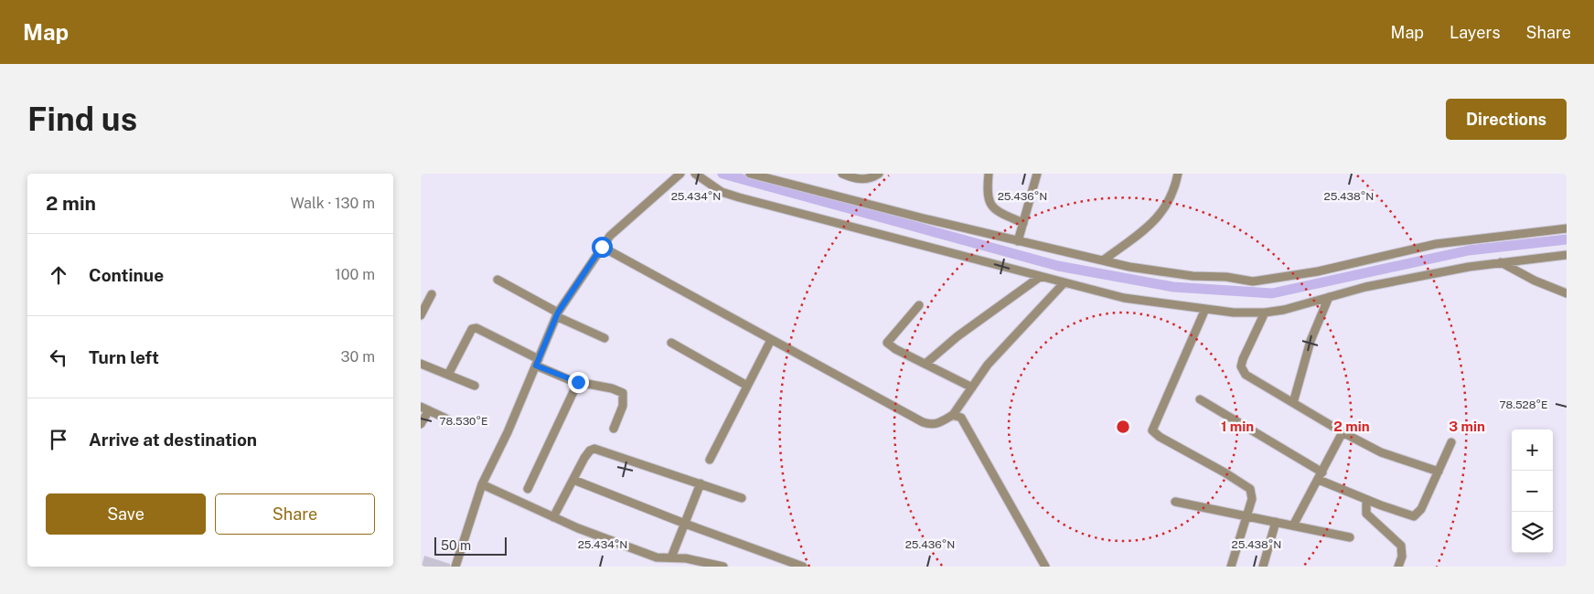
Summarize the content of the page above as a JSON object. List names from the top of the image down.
{
  "scale_bar": "50 m",
  "page": {
    "header": "Map",
    "nav": ["Map", "Layers", "Share"],
    "buttons": [
      "Directions",
      ["Save", "Share"]
    ],
    "title": "Find us",
    "heading": ["2 min", "Walk · 130 m"],
    "list": [
      ["Continue", "100 m"],
      ["Turn left", "30 m"],
      "Arrive at destination"
    ],
    "map_buttons": ["+", "−"],
    "scale": "50 m"
  },
  "coordinates": [
    "25.434°N",
    "25.436°N",
    "25.438°N",
    "78.528°E",
    "78.530°E"
  ],
  "rings": ["1 min", "2 min", "3 min"]
}
